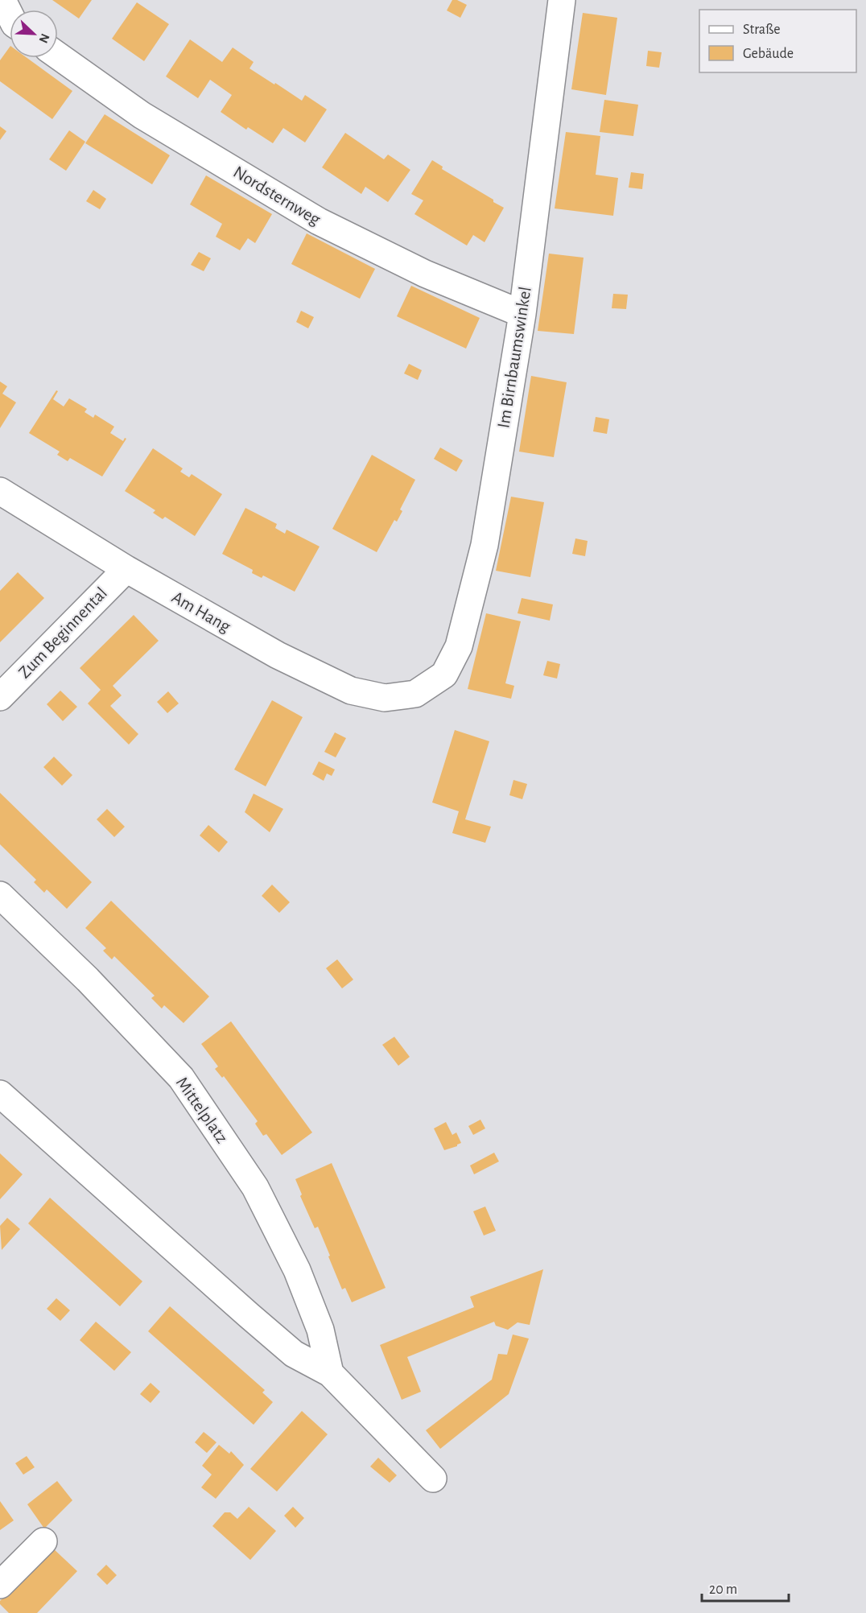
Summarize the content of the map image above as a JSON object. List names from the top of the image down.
{
  "streets": {
    "street": [
      "Nordsternweg",
      "Im Birnbaumswinkel",
      "Am Hang",
      "Zum Beginnental",
      "Mittelplatz"
    ]
  },
  "crossings": [
    ["Nordsternweg", "Im Birnbaumswinkel"],
    ["Im Birnbaumswinkel", "Am Hang"],
    ["Am Hang", "Zum Beginnental"]
  ],
  "legend": ["Straße", "Gebäude"],
  "scale_bar": "20 m",
  "north": "bottom right"
}
